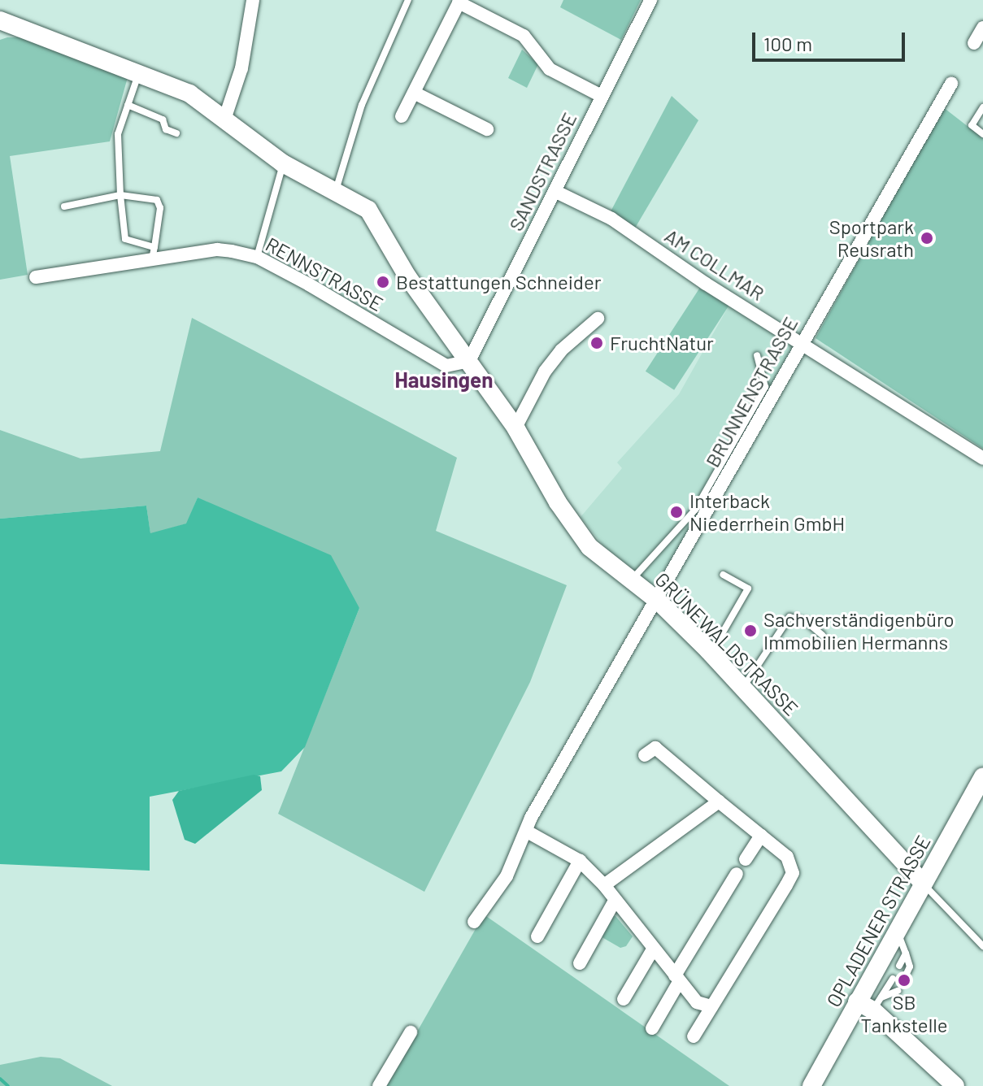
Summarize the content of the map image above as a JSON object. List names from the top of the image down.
{
  "streets": {
    "street": [
      "SANDSTRASSE",
      "AM COLLMAR",
      "RENNSTRASSE",
      "BRUNNENSTRASSE",
      "GRÜNEWALDSTRASSE",
      "OPLADENER STRASSE"
    ]
  },
  "crossings": [
    ["SANDSTRASSE", "AM COLLMAR"],
    ["SANDSTRASSE", "RENNSTRASSE"],
    ["SANDSTRASSE", "GRÜNEWALDSTRASSE"],
    ["AM COLLMAR", "BRUNNENSTRASSE"],
    ["RENNSTRASSE", "GRÜNEWALDSTRASSE"],
    ["BRUNNENSTRASSE", "GRÜNEWALDSTRASSE"],
    ["GRÜNEWALDSTRASSE", "OPLADENER STRASSE"]
  ],
  "districts": ["Hausingen"],
  "places": [
    "Sportpark Reusrath",
    "Bestattungen Schneider",
    "FruchtNatur",
    "Interback Niederrhein GmbH",
    "Sachverständigenbüro Immobilien Hermanns",
    "SB Tankstelle"
  ],
  "scale_bar": "100 m"
}
